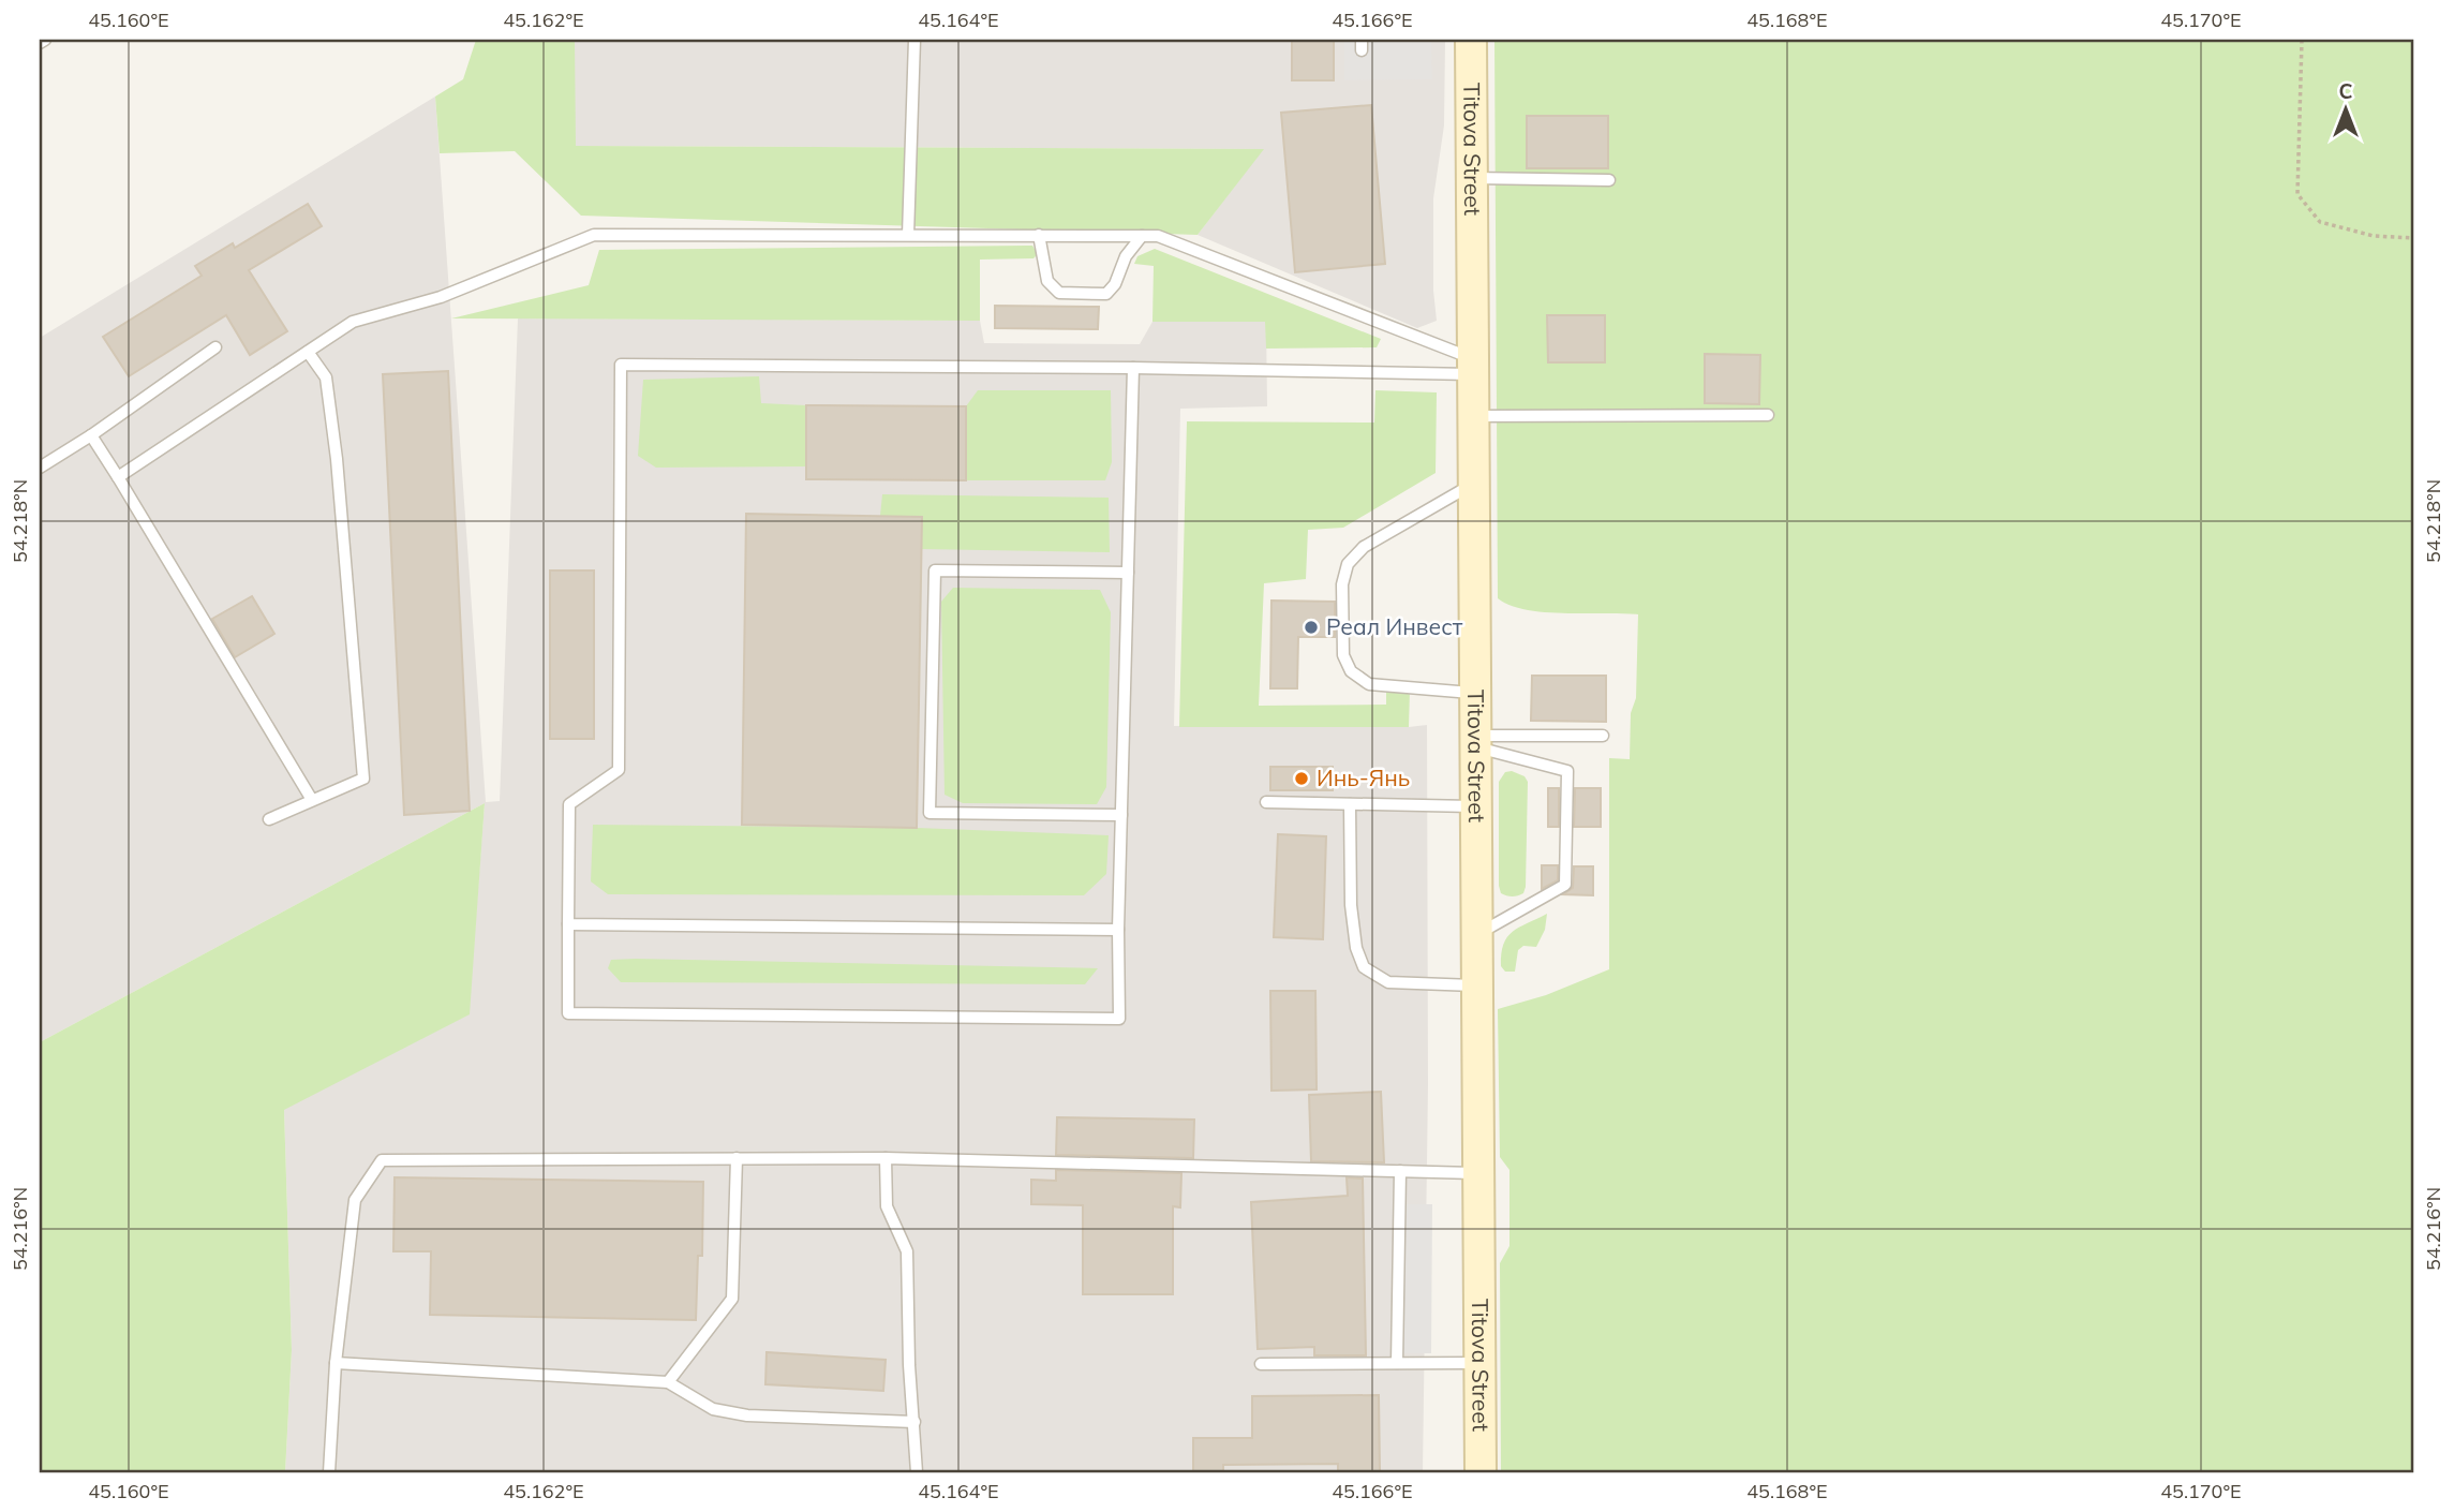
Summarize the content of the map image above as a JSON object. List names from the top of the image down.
{
  "streets": {
    "main road": ["Titova Street"]
  },
  "places": ["Реал Инвест", "Инь-Янь"],
  "north": "top",
  "coordinates": [
    "45.160°E",
    "45.162°E",
    "45.164°E",
    "45.166°E",
    "45.168°E",
    "45.170°E",
    "54.218°N",
    "54.216°N"
  ]
}
